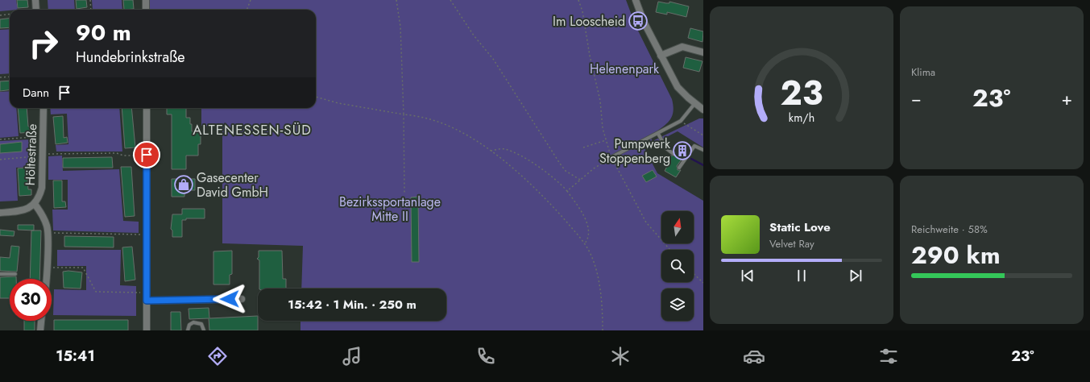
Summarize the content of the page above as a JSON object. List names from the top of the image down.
{
  "streets": {
    "street": ["Höltestraße"]
  },
  "districts": ["ALTENESSEN-SÜD"],
  "parks": ["Helenenpark", "Bezirkssportanlage Mitte II"],
  "places": {
    "bus stop": ["Im Looscheid"],
    "building": ["Pumpwerk Stoppenberg"],
    "shop": ["Gasecenter David GmbH"]
  },
  "north": "top",
  "page": {
    "tile": [
      "Klima",
      ["Reichweite · 58%", "290 km"]
    ],
    "turn": ["90 m", "Hundebrinkstraße"],
    "then": "Dann",
    "heat": ["−", "23°", "+"],
    "song": ["Static Love", "Velvet Ray"],
    "limit": "30",
    "trip": "15:42 · 1 Min. · 250 m",
    "tabs": ["15:41", "23°"],
    "gauge": ["23", "km/h"]
  }
}
